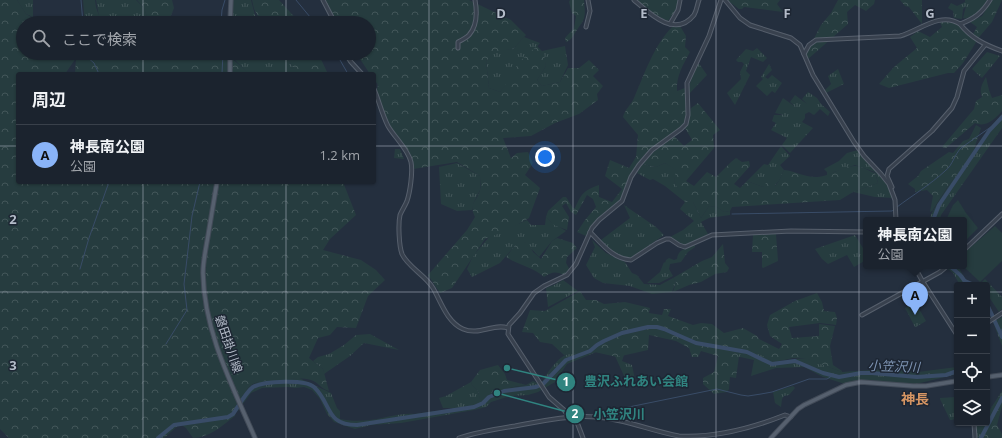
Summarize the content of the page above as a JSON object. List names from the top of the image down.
{
  "streets": {
    "main road": ["磐田掛川線"]
  },
  "districts": ["神長"],
  "water": ["小笠沢川"],
  "places": ["豊沢ふれあい会館", "小笠沢川"],
  "page": {
    "search": "ここで検索",
    "heading": "周辺",
    "list": [
      {
        "mark": "A",
        "name": "神長南公園",
        "note": "公園",
        "value": "1.2 km"
      }
    ],
    "popup": ["神長南公園", "公園"],
    "map_buttons": ["+", "−"],
    "pins": "A"
  },
  "grid": {
    "columns": [
      "D",
      "E",
      "F",
      "G"
    ],
    "rows": ["2", "3"]
  }
}
